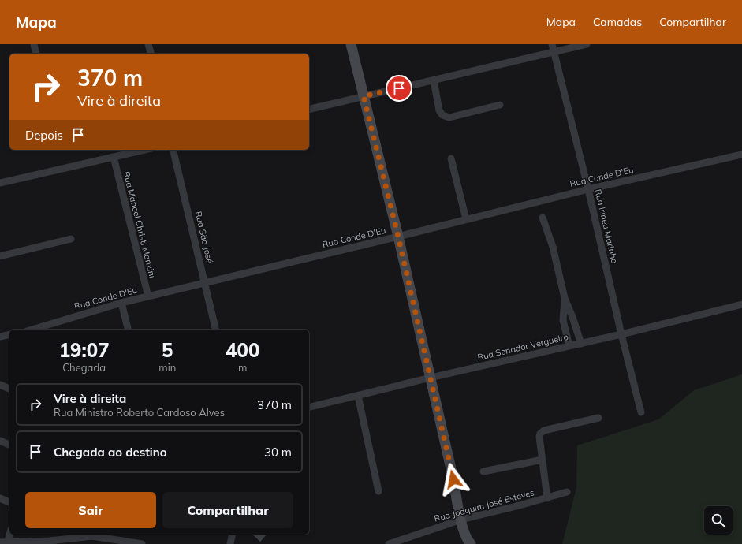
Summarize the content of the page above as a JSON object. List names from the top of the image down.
{
  "streets": {
    "street": [
      "Rua Conde D'Eu",
      "Rua Manoel Christi Manzini",
      "Rua Irineu Marinho",
      "Rua São José",
      "Rua Senador Vergueiro",
      "Rua Joaquim José Esteves"
    ]
  },
  "crossings": [
    ["Rua Conde D'Eu", "Rua Manoel Christi Manzini"],
    ["Rua Conde D'Eu", "Rua Irineu Marinho"],
    ["Rua Conde D'Eu", "Rua São José"],
    ["Rua Irineu Marinho", "Rua Senador Vergueiro"]
  ],
  "page": {
    "header": "Mapa",
    "nav": ["Mapa", "Camadas", "Compartilhar"],
    "turn": ["370 m", "Vire à direita"],
    "then": "Depois",
    "eta": [
      "19:07",
      "Chegada",
      "5",
      "min",
      "400",
      "m"
    ],
    "list": [
      {
        "name": "Vire à direita",
        "note": "Rua Ministro Roberto Cardoso Alves",
        "value": "370 m"
      },
      {
        "name": "Chegada ao destino",
        "value": "30 m"
      }
    ],
    "buttons": ["Sair", "Compartilhar"]
  }
}
